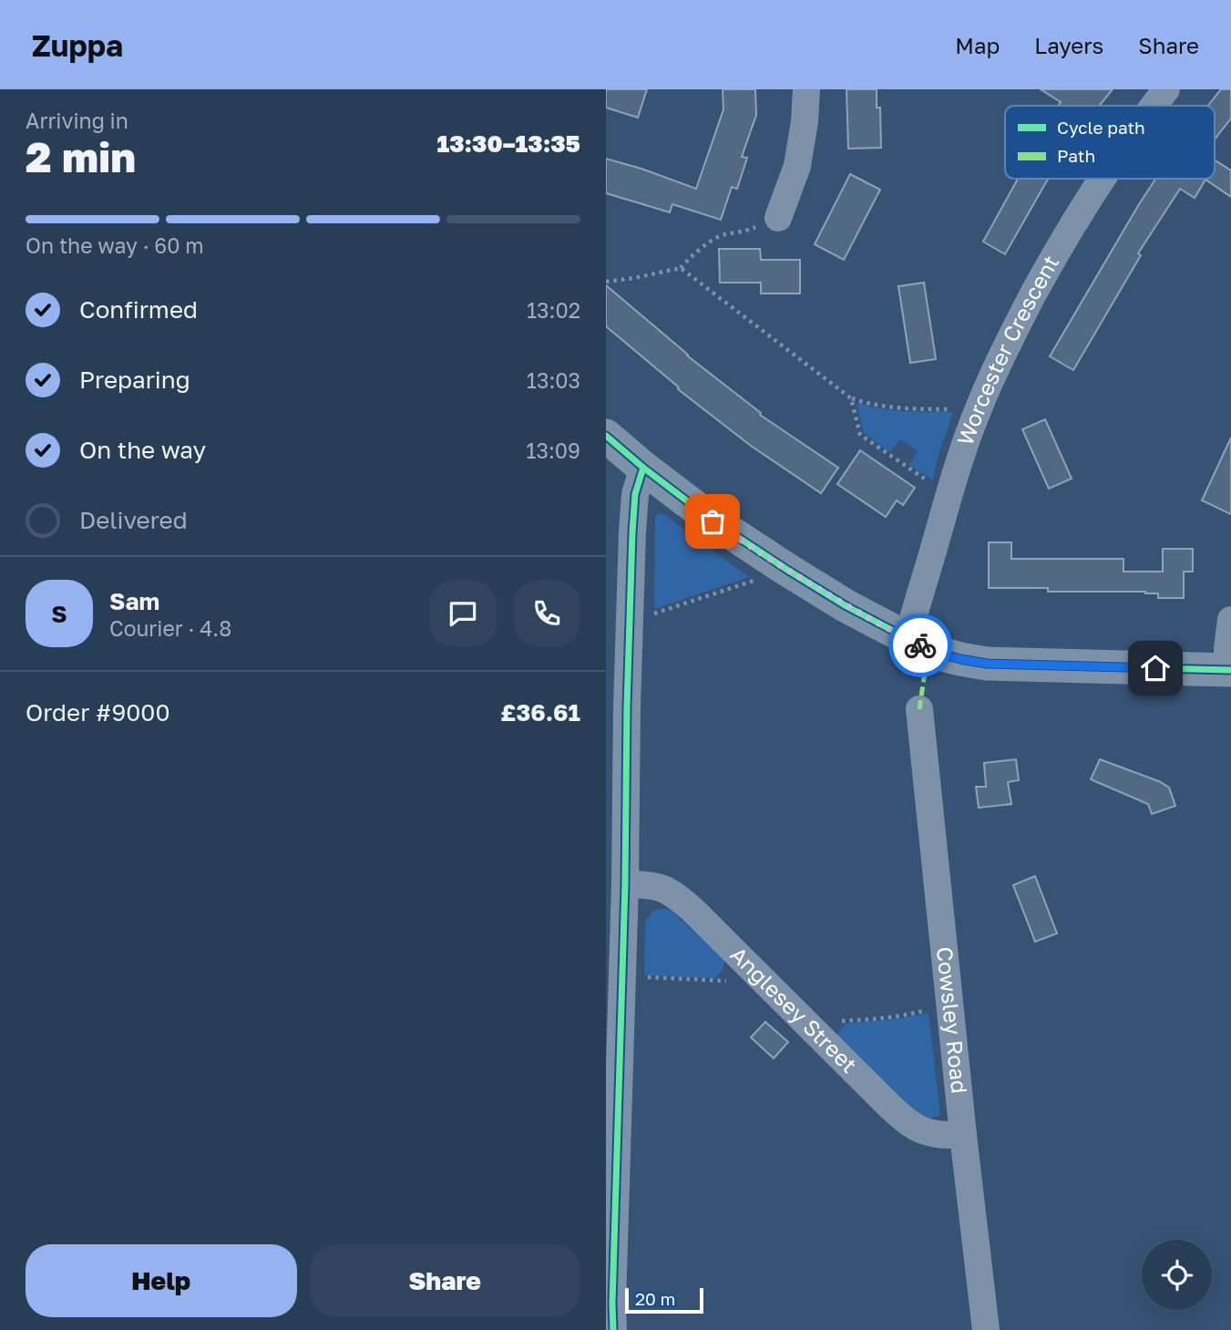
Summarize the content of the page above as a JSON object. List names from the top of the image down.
{
  "streets": {
    "street": ["Worcester Crescent", "Anglesey Street", "Cowsley Road"]
  },
  "crossings": [
    ["Anglesey Street", "Cowsley Road"]
  ],
  "legend": ["Cycle path", "Path"],
  "scale_bar": "20 m",
  "page": {
    "header": "Zuppa",
    "nav": ["Map", "Layers", "Share"],
    "heading": ["2 min", "Arriving in", "13:30–13:35"],
    "panel": [
      "Sam",
      "Courier · 4.8",
      "Order #9000",
      "£36.61"
    ],
    "bar": "On the way · 60 m",
    "list": [
      ["Confirmed", "13:02"],
      ["Preparing", "13:03"],
      ["On the way", "13:09"],
      "Delivered"
    ],
    "round": "S",
    "buttons": ["Help", "Share"],
    "scale": "20 m"
  }
}
